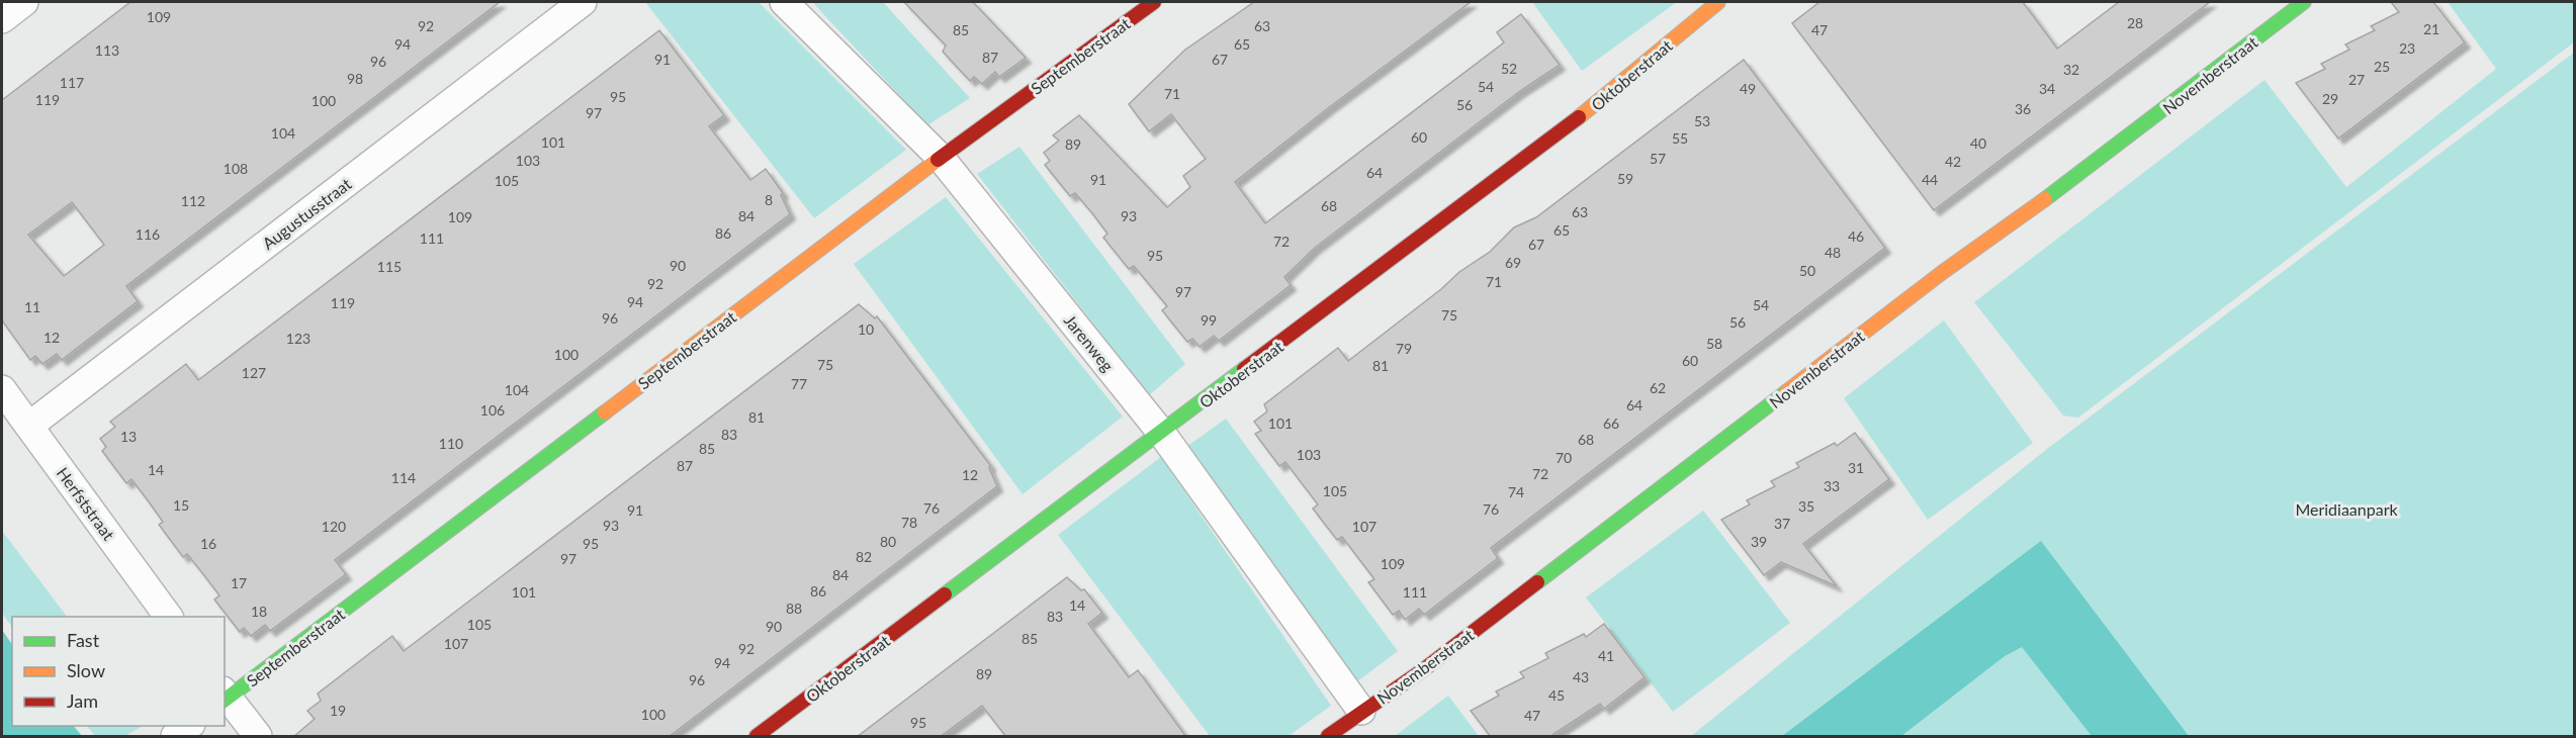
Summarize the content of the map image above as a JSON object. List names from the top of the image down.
{
  "streets": {
    "street": [
      "Septemberstraat",
      "Oktoberstraat",
      "Novemberstraat",
      "Augustusstraat",
      "Jarenweg",
      "Herfststraat"
    ]
  },
  "crossings": [
    ["Septemberstraat", "Jarenweg"],
    ["Oktoberstraat", "Jarenweg"],
    ["Novemberstraat", "Jarenweg"],
    ["Augustusstraat", "Herfststraat"]
  ],
  "parks": ["Meridiaanpark"],
  "house_numbers": [
    "109",
    "28",
    "92",
    "63",
    "21",
    "85",
    "47",
    "94",
    "65",
    "23",
    "113",
    "87",
    "91",
    "67",
    "96",
    "25",
    "52",
    "32",
    "98",
    "27",
    "117",
    "54",
    "49",
    "34",
    "71",
    "95",
    "29",
    "119",
    "100",
    "56",
    "36",
    "97",
    "53",
    "104",
    "60",
    "55",
    "101",
    "40",
    "89",
    "57",
    "103",
    "42",
    "108",
    "64",
    "59",
    "91",
    "44",
    "105",
    "8",
    "112",
    "68",
    "63",
    "84",
    "93",
    "109",
    "65",
    "86",
    "116",
    "46",
    "111",
    "72",
    "67",
    "48",
    "95",
    "69",
    "90",
    "115",
    "50",
    "71",
    "92",
    "97",
    "94",
    "119",
    "54",
    "11",
    "75",
    "96",
    "99",
    "56",
    "10",
    "12",
    "123",
    "58",
    "79",
    "100",
    "60",
    "75",
    "81",
    "127",
    "77",
    "62",
    "104",
    "64",
    "106",
    "81",
    "101",
    "66",
    "83",
    "13",
    "68",
    "110",
    "85",
    "103",
    "70",
    "87",
    "31",
    "14",
    "72",
    "12",
    "114",
    "33",
    "105",
    "74",
    "15",
    "35",
    "76",
    "76",
    "91",
    "78",
    "37",
    "93",
    "120",
    "107",
    "80",
    "39",
    "16",
    "95",
    "82",
    "97",
    "109",
    "84",
    "17",
    "86",
    "101",
    "111",
    "14",
    "88",
    "18",
    "83",
    "105",
    "90",
    "85",
    "107",
    "92",
    "41",
    "94",
    "89",
    "43",
    "96",
    "45",
    "19",
    "100",
    "47",
    "95"
  ],
  "legend": ["Fast", "Slow", "Jam"]
}
